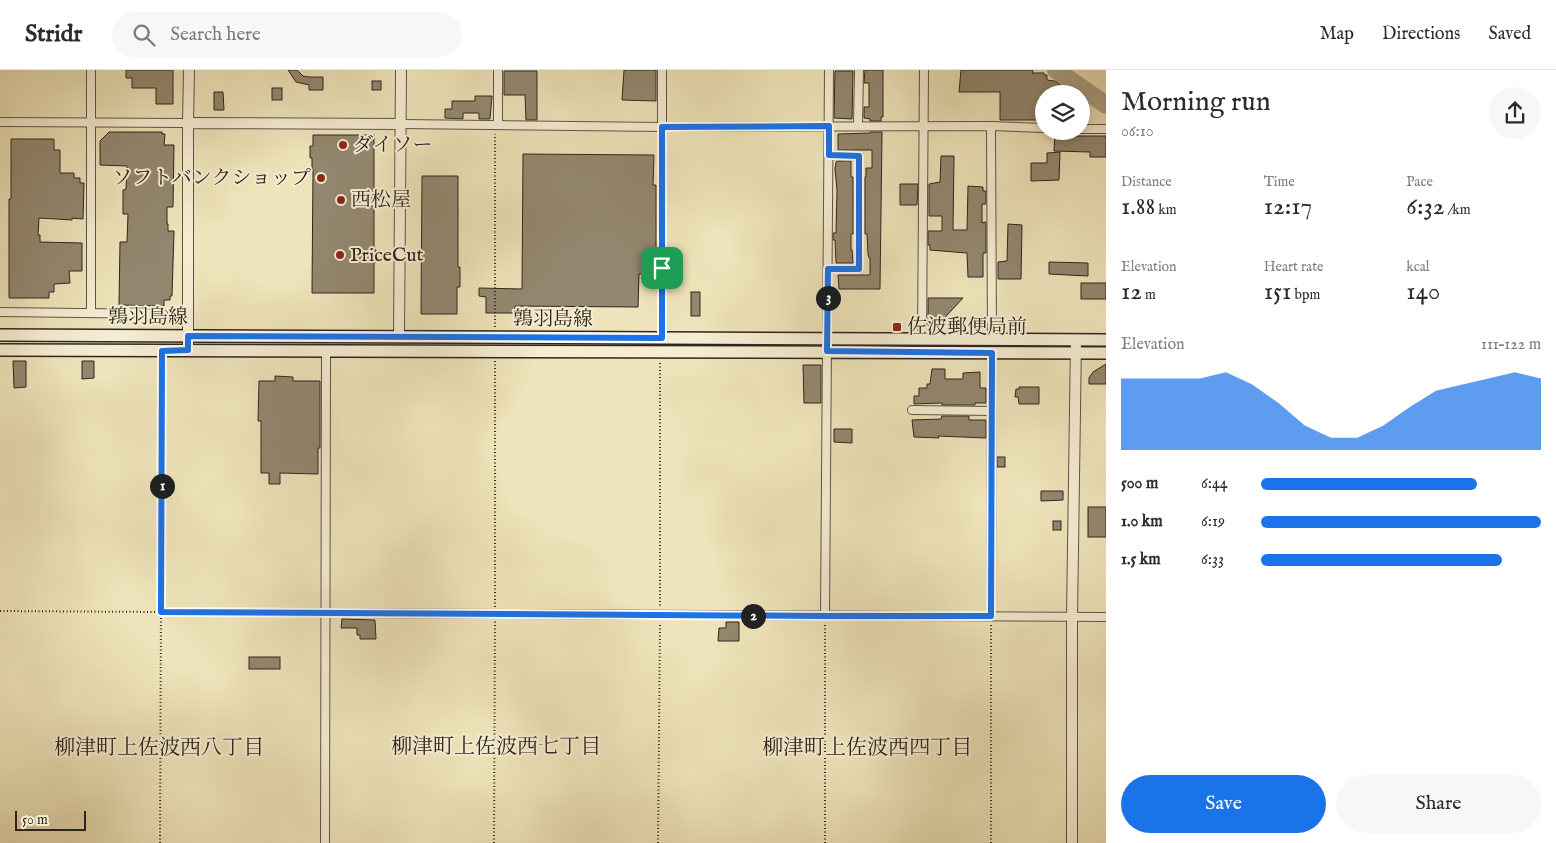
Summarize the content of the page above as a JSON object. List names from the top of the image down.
{
  "streets": {
    "main road": ["鶉羽島線"]
  },
  "districts": ["柳津町上佐波西七丁目", "柳津町上佐波西八丁目", "柳津町上佐波西四丁目"],
  "places": {
    "other": [
      "ダイソー",
      "ソフトバンクショップ",
      "西松屋",
      "PriceCut"
    ],
    "transit": ["佐波郵便局前"]
  },
  "scale_bar": "50 m",
  "page": {
    "header": "Stridr",
    "search": "Search here",
    "nav": ["Map", "Directions", "Saved"],
    "heading": ["Morning run", "06:10"],
    "stats": [
      ["Distance", "1.88 km"],
      ["Time", "12:17"],
      ["Pace", "6:32 /km"],
      ["Elevation", "12 m"],
      ["Heart rate", "151 bpm"],
      ["kcal", "140"]
    ],
    "pins": ["3", "1", "2"],
    "chart": ["Elevation", "111–122 m"],
    "list": [
      {
        "name": "500 m",
        "note": "6:44"
      },
      {
        "name": "1.0 km",
        "note": "6:19"
      },
      {
        "name": "1.5 km",
        "note": "6:33"
      }
    ],
    "buttons": ["Save", "Share"],
    "scale": "50 m"
  }
}
